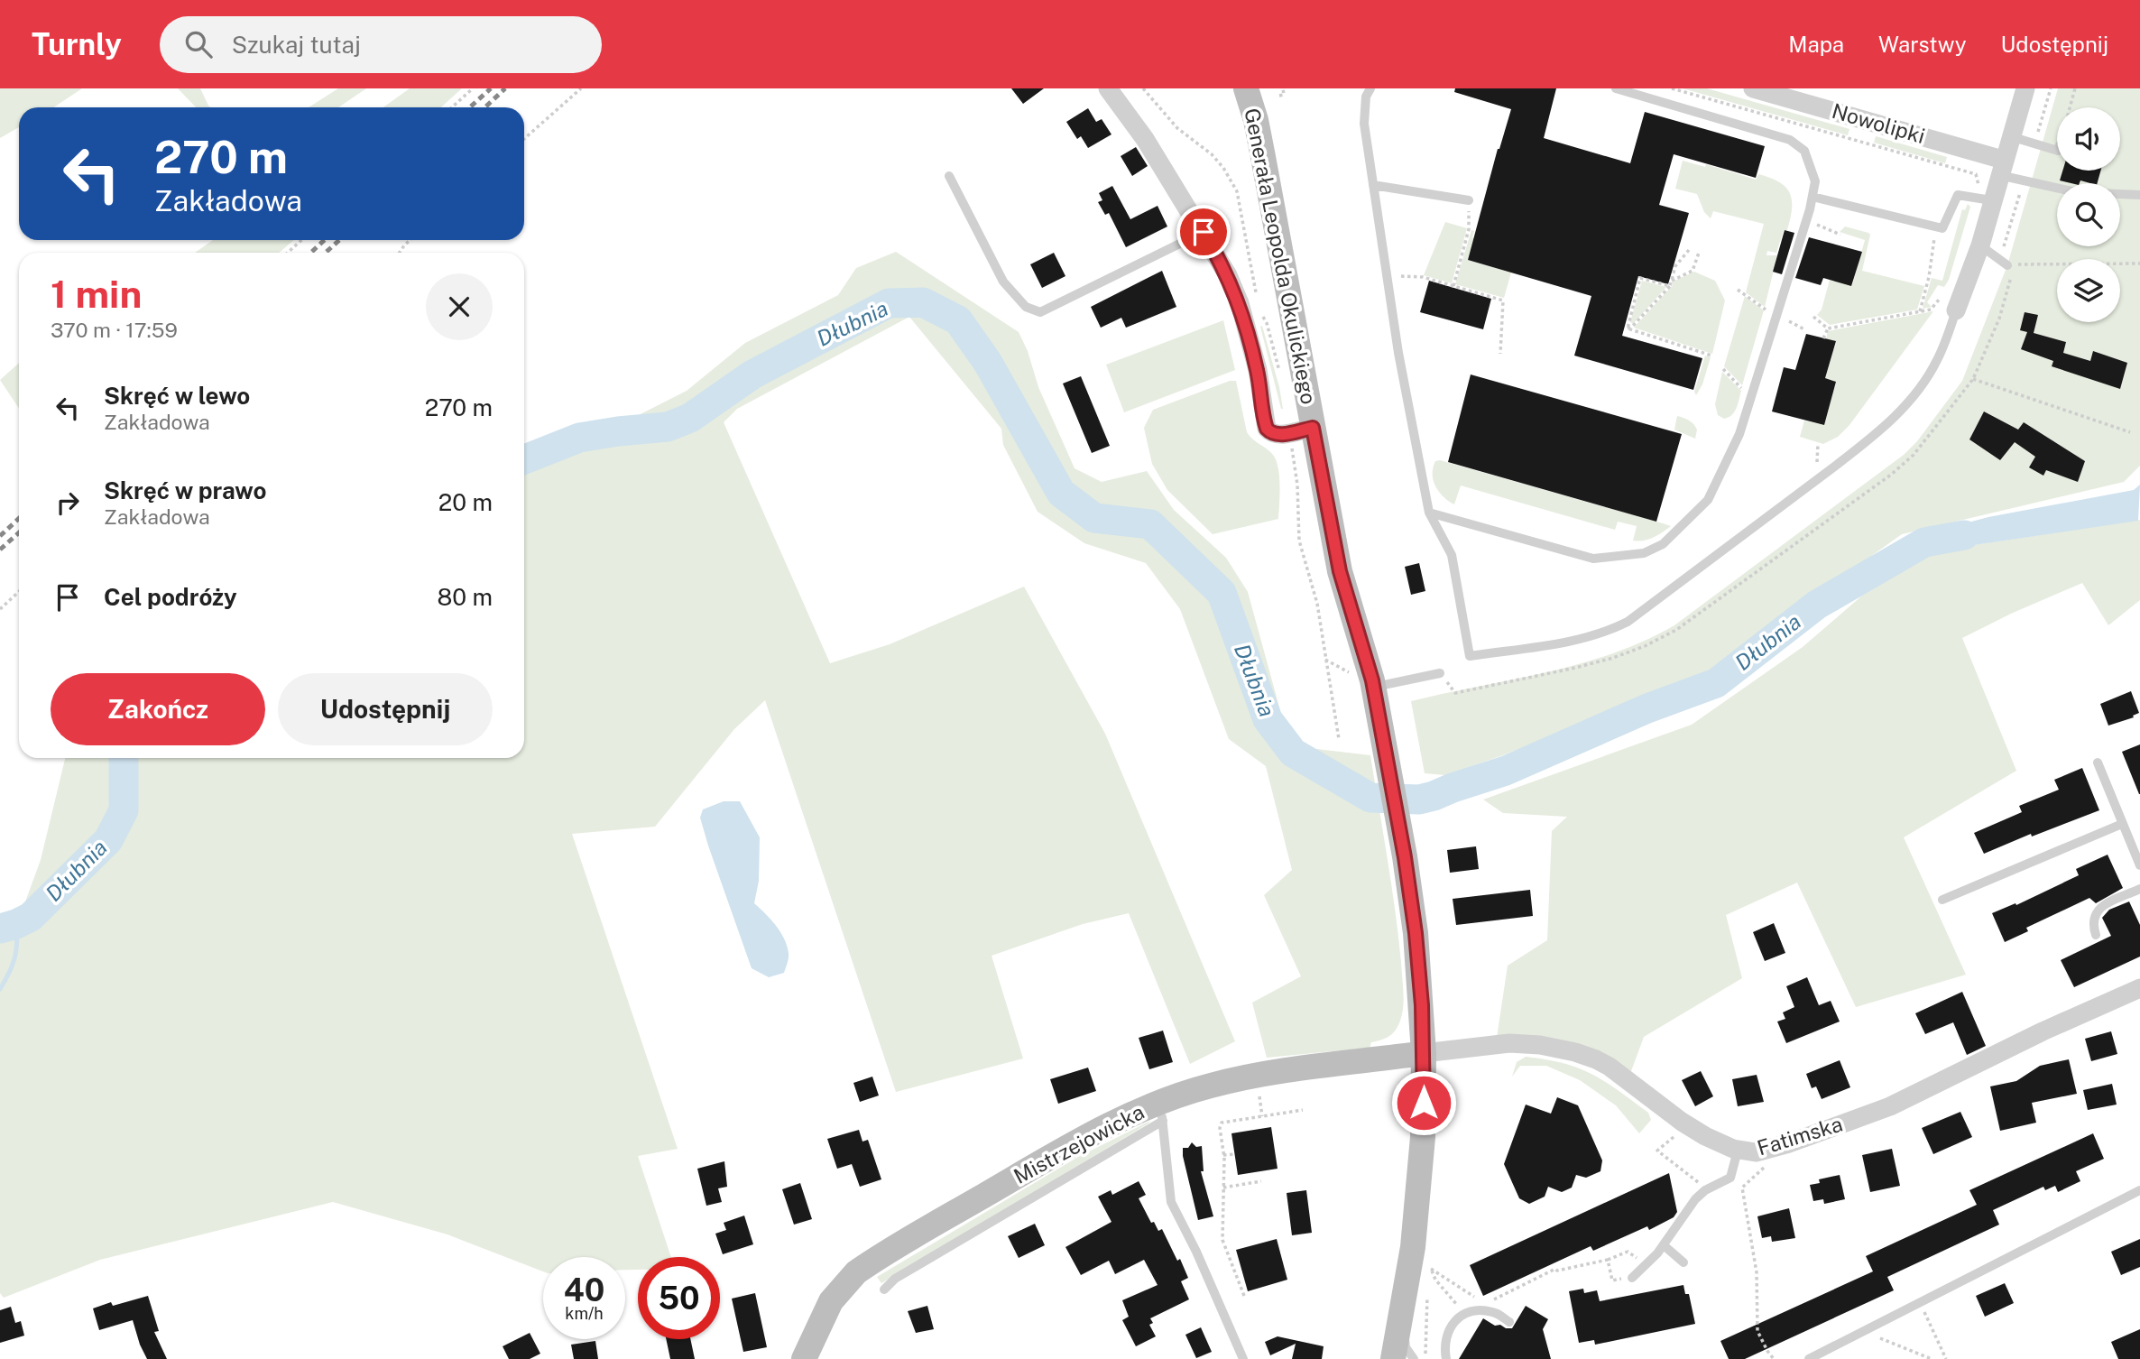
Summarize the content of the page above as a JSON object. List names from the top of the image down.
{
  "streets": {
    "main road": ["Generała Leopolda Okulickiego", "Mistrzejowicka"],
    "street": ["Nowolipki", "Fatimska"]
  },
  "crossings": [
    ["Generała Leopolda Okulickiego", "Fatimska"],
    ["Generała Leopolda Okulickiego", "Mistrzejowicka"],
    ["Fatimska", "Mistrzejowicka"]
  ],
  "water": ["Dłubnia"],
  "page": {
    "header": "Turnly",
    "search": "Szukaj tutaj",
    "nav": ["Mapa", "Warstwy", "Udostępnij"],
    "turn": ["270 m", "Zakładowa"],
    "heading": ["1 min", "370 m · 17:59"],
    "list": [
      {
        "name": "Skręć w lewo",
        "note": "Zakładowa",
        "value": "270 m"
      },
      {
        "name": "Skręć w prawo",
        "note": "Zakładowa",
        "value": "20 m"
      },
      {
        "name": "Cel podróży",
        "value": "80 m"
      }
    ],
    "buttons": ["Zakończ", "Udostępnij"],
    "speed": "40 km/h",
    "limit": "50"
  }
}
